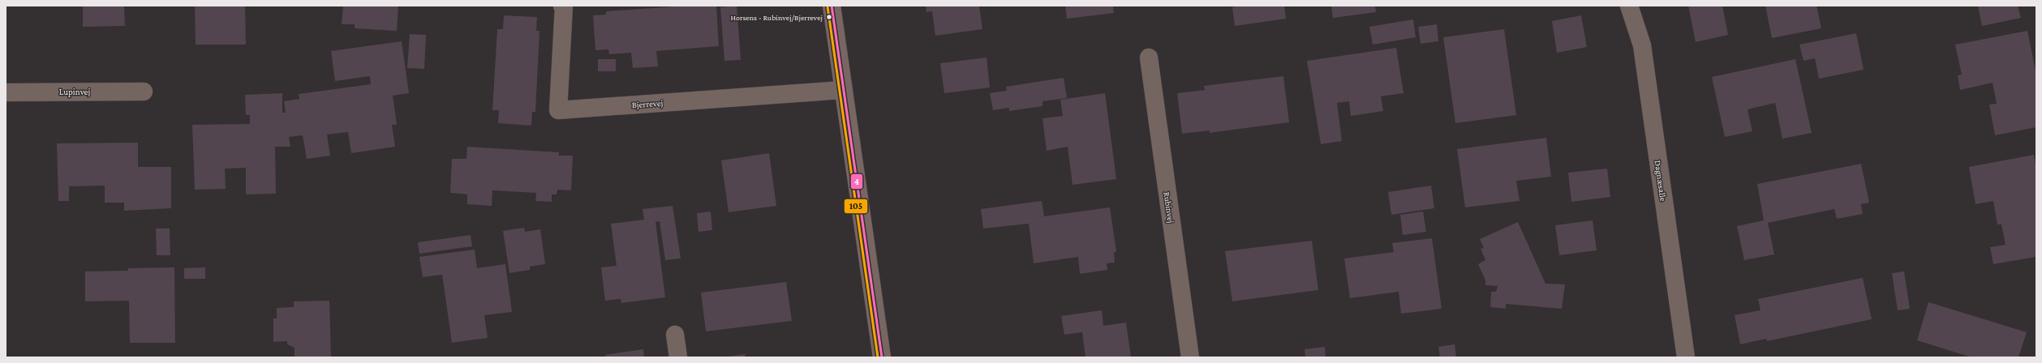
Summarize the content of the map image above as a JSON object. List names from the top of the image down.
{
  "streets": {
    "street": [
      "Lupinvej",
      "Bjerrevej",
      "Dagnæsalle",
      "Rubinvej"
    ]
  },
  "places": ["Horsens - Rubinvej/Bjerrevej"],
  "lines": ["transit line 4", "transit line 105"]
}
